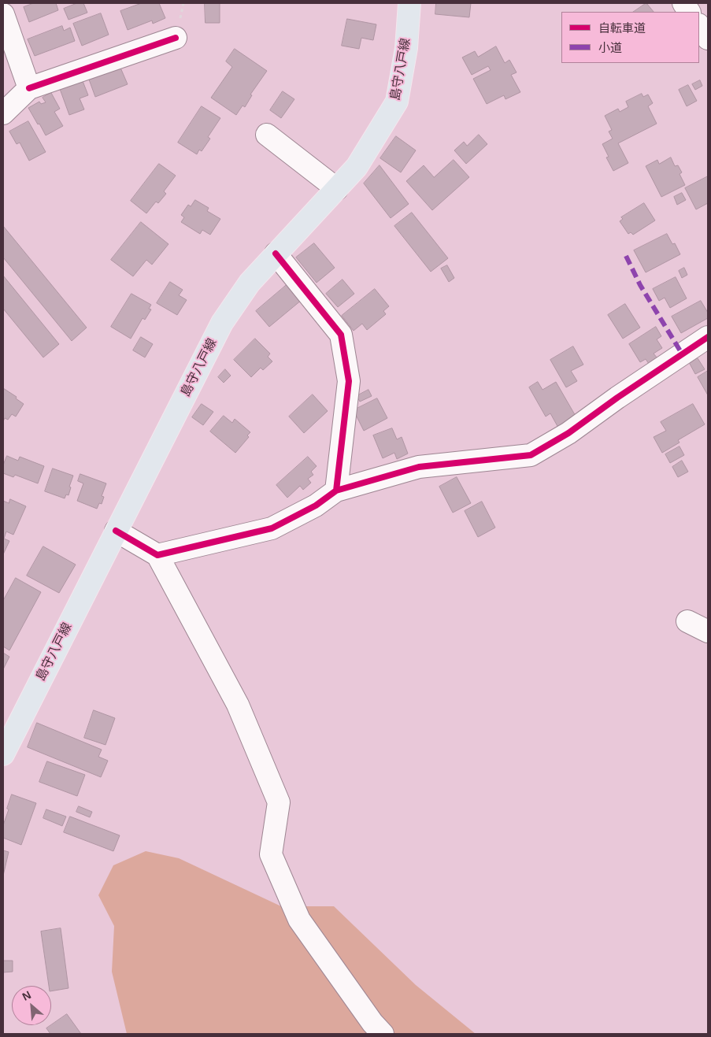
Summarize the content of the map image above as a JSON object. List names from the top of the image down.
{
  "streets": {
    "main road": ["島守八戸線"]
  },
  "legend": ["自転車道", "小道"],
  "north": "top left"
}
